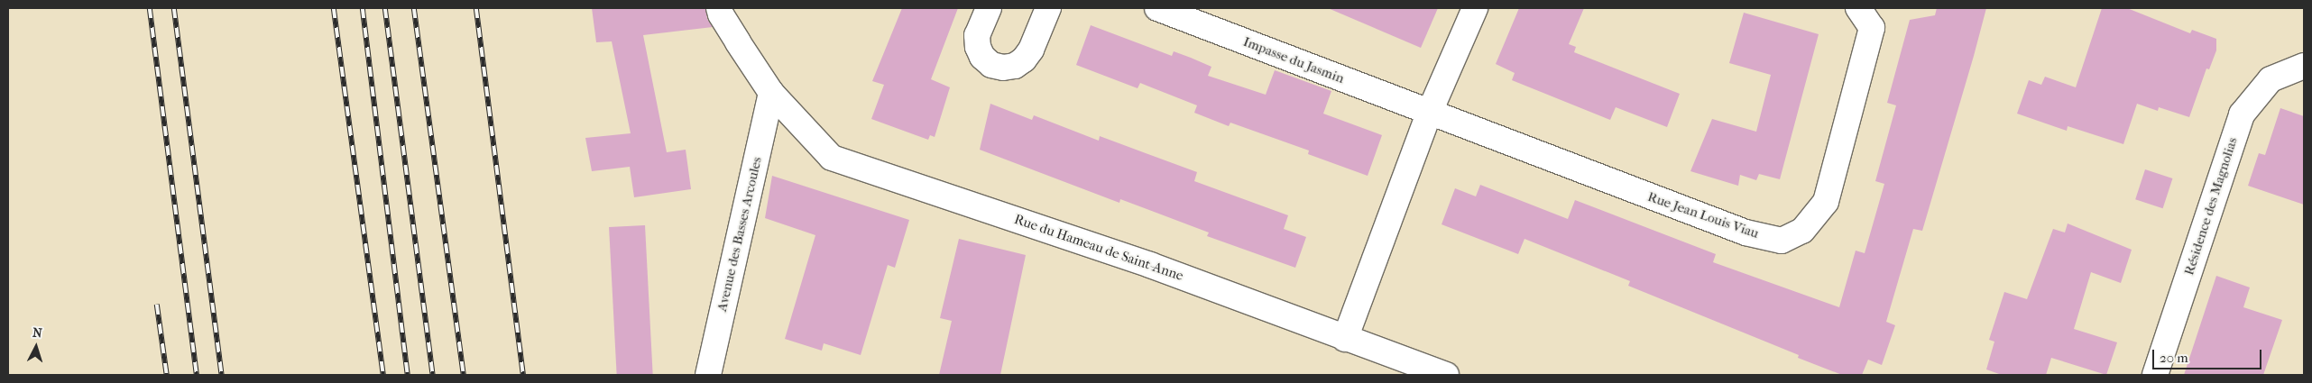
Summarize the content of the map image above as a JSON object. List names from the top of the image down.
{
  "streets": {
    "street": [
      "Impasse du Jasmin",
      "Résidence des Magnolias",
      "Rue Jean Louis Viau",
      "Avenue des Basses Arcoules",
      "Rue du Hameau de Saint-Anne"
    ]
  },
  "crossings": [
    ["Impasse du Jasmin", "Rue Jean Louis Viau"],
    ["Avenue des Basses Arcoules", "Rue du Hameau de Saint-Anne"]
  ],
  "scale_bar": "20 m",
  "north": "top"
}
